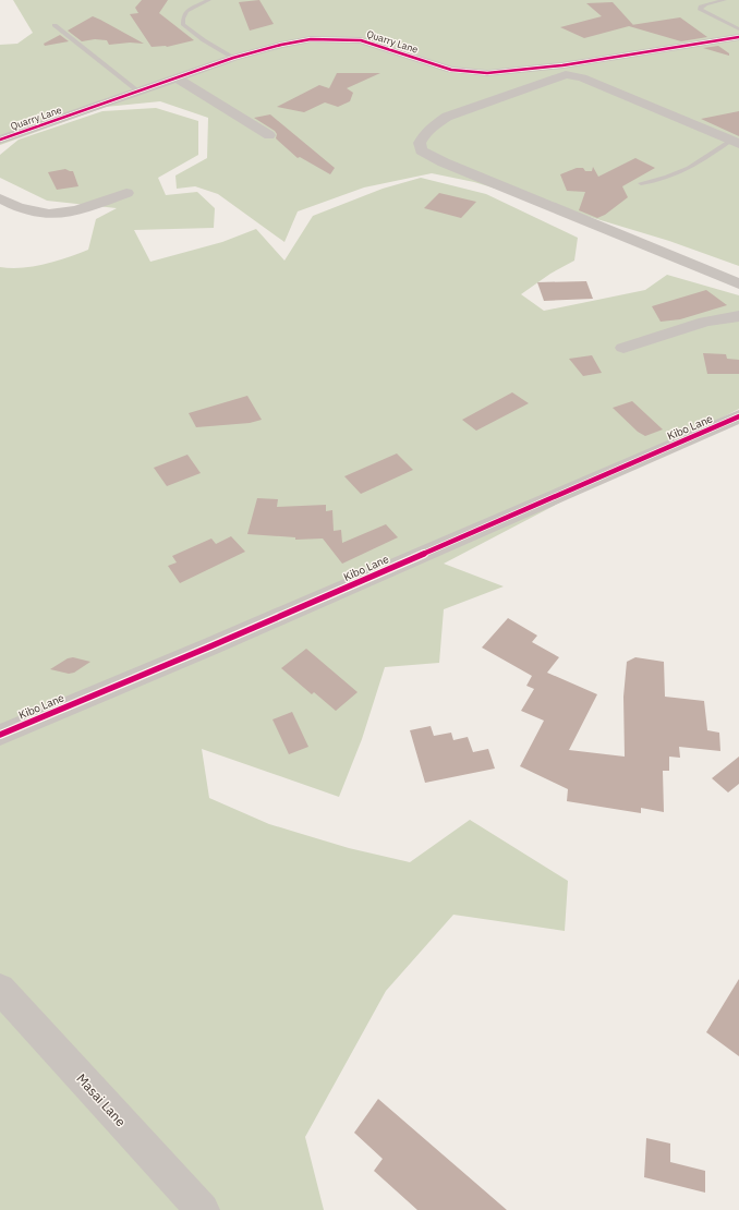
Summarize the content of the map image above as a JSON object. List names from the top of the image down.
{
  "streets": {
    "street": ["Quarry Lane", "Kibo Lane", "Masai Lane"]
  }
}
